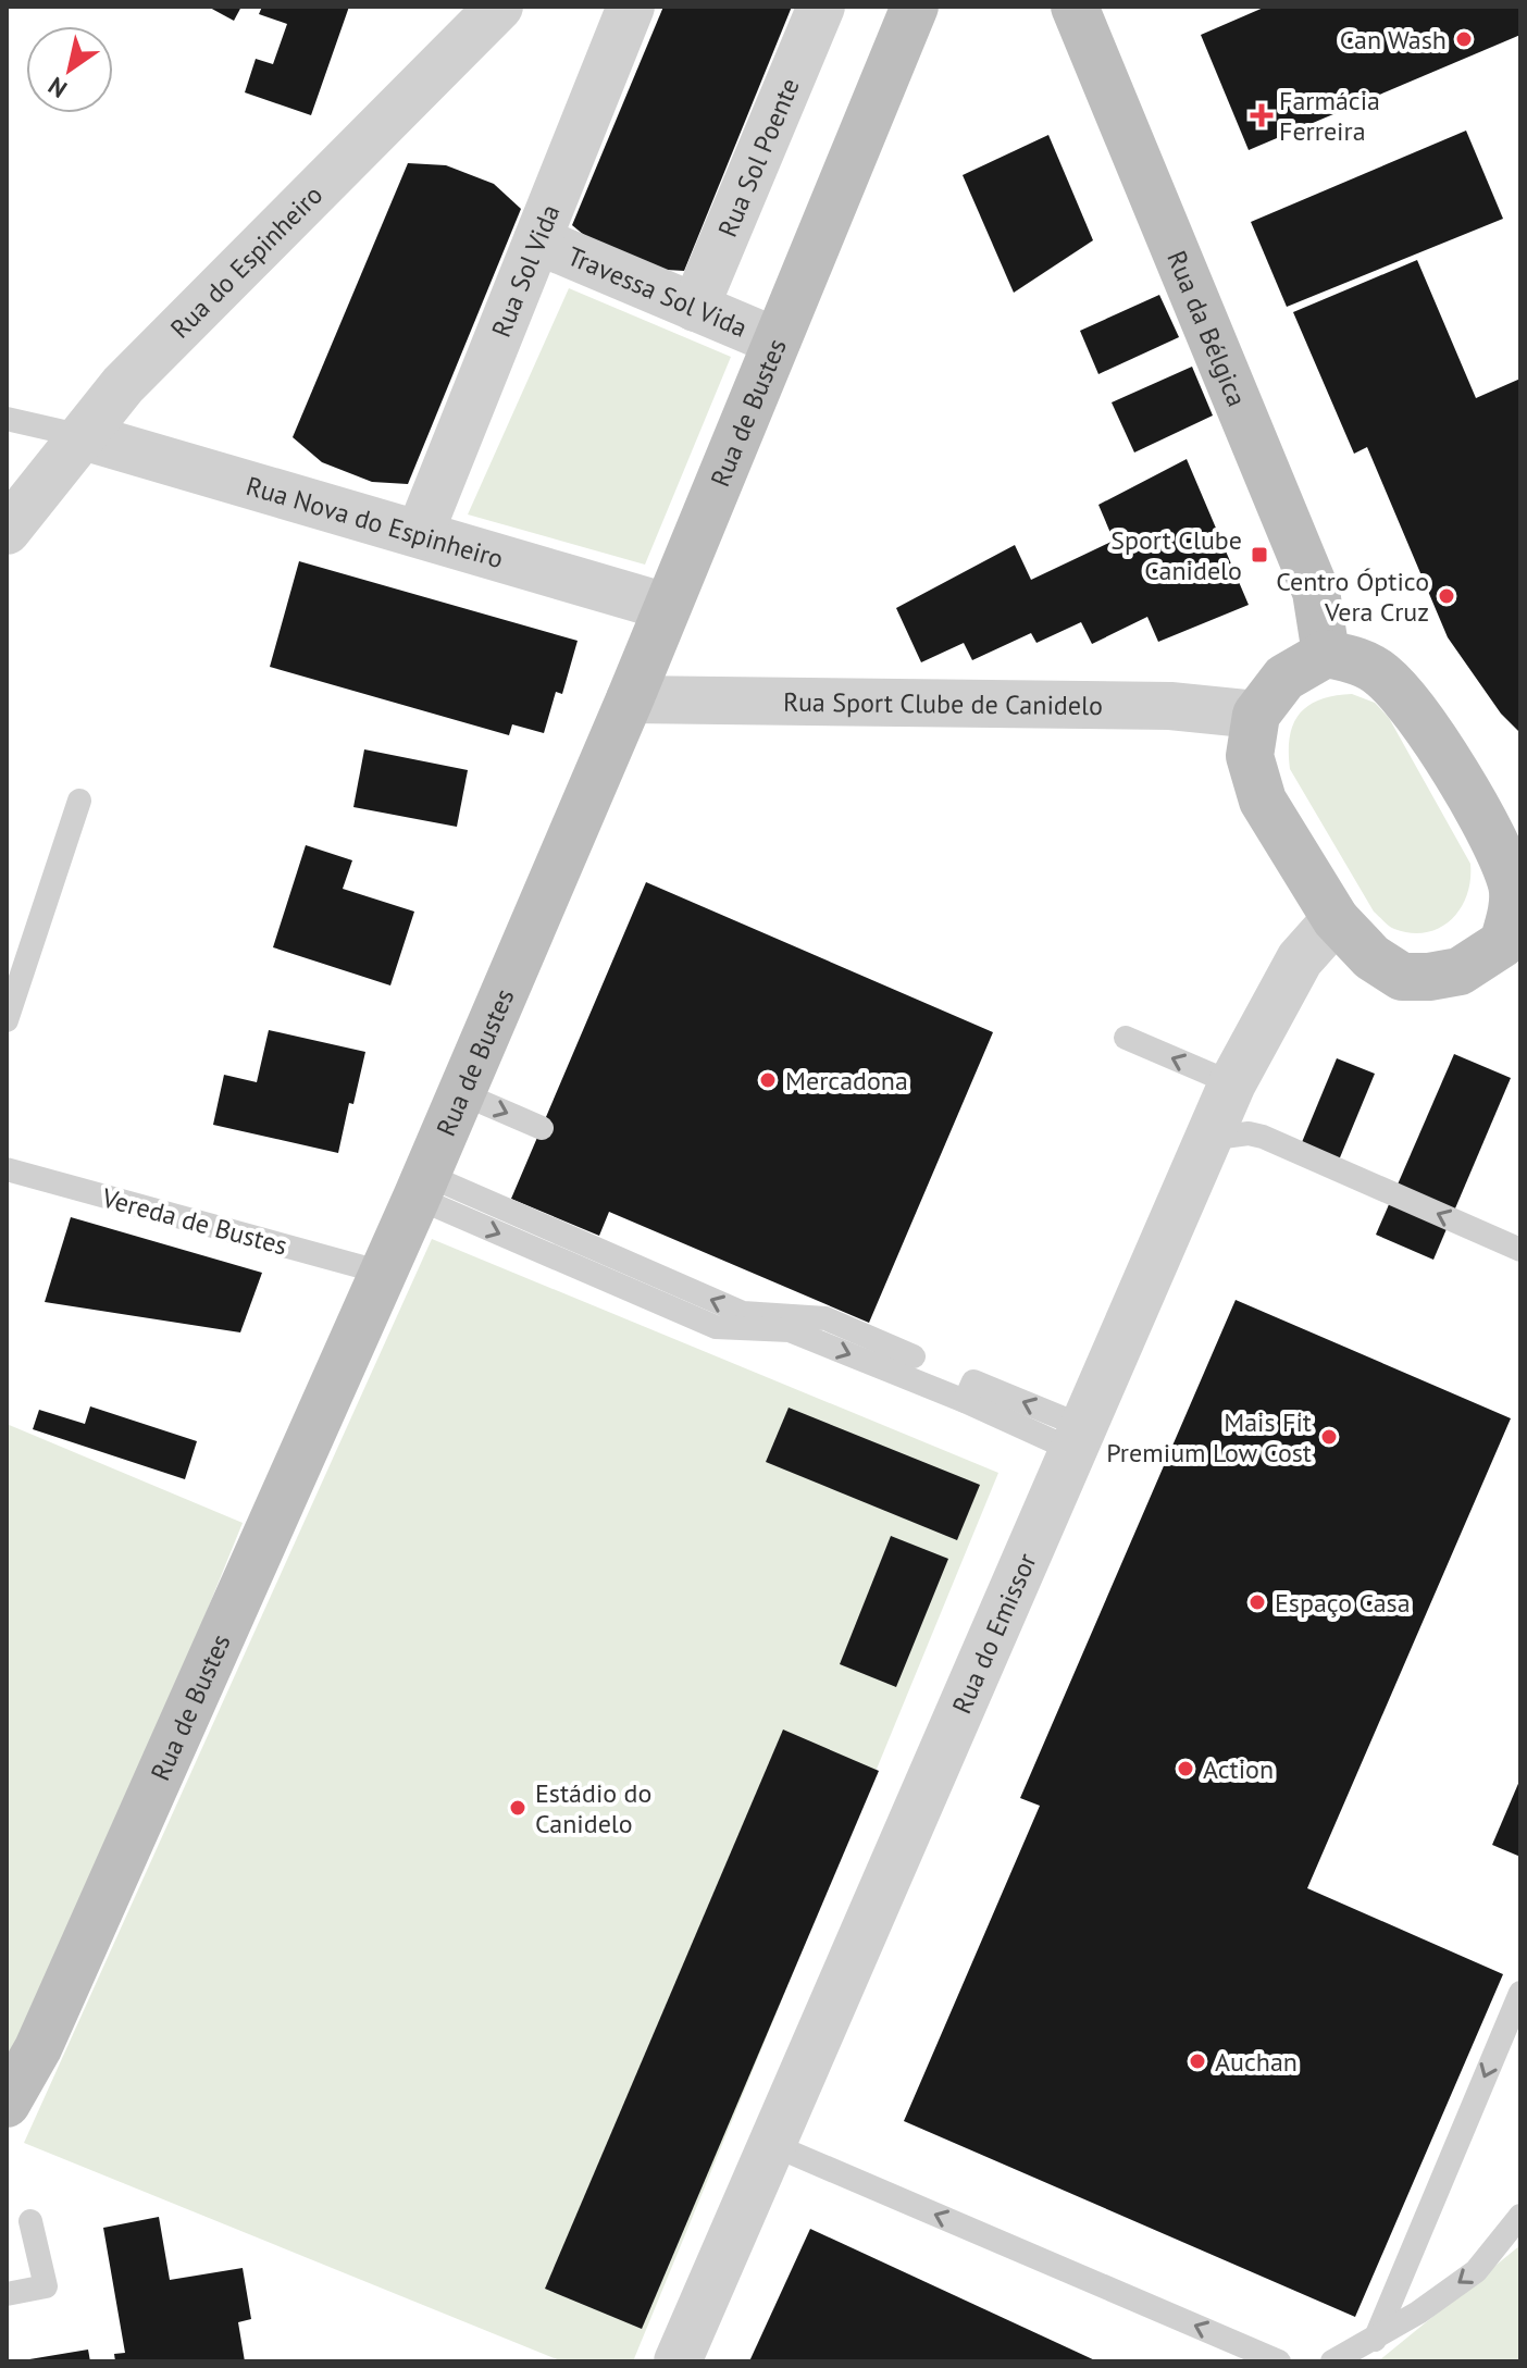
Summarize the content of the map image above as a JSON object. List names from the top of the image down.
{
  "streets": {
    "main road": ["Rua da Bélgica", "Rua de Bustes"],
    "street": [
      "Rua Sol Poente",
      "Rua do Espinheiro",
      "Rua Sol Vida",
      "Travessa Sol Vida",
      "Rua Nova do Espinheiro",
      "Rua Sport Clube de Canidelo",
      "Rua do Emissor"
    ],
    "lane": ["Vereda de Bustes"]
  },
  "crossings": [
    ["Rua Sol Poente", "Travessa Sol Vida"],
    ["Rua do Espinheiro", "Rua Nova do Espinheiro"],
    ["Rua Sol Vida", "Travessa Sol Vida"],
    ["Rua Sol Vida", "Rua Nova do Espinheiro"],
    ["Travessa Sol Vida", "Rua de Bustes"],
    ["Rua de Bustes", "Rua Nova do Espinheiro"],
    ["Rua de Bustes", "Rua Sport Clube de Canidelo"],
    ["Rua de Bustes", "Vereda de Bustes"]
  ],
  "places": {
    "other": [
      "Can Wash",
      "Centro Óptico Vera Cruz",
      "Mercadona",
      "Mais Fit Premium Low Cost",
      "Espaço Casa",
      "Action",
      "Estádio do Canidelo",
      "Auchan"
    ],
    "health": ["Farmácia Ferreira"],
    "transit": ["Sport Clube Canidelo"]
  },
  "north": "bottom left"
}
